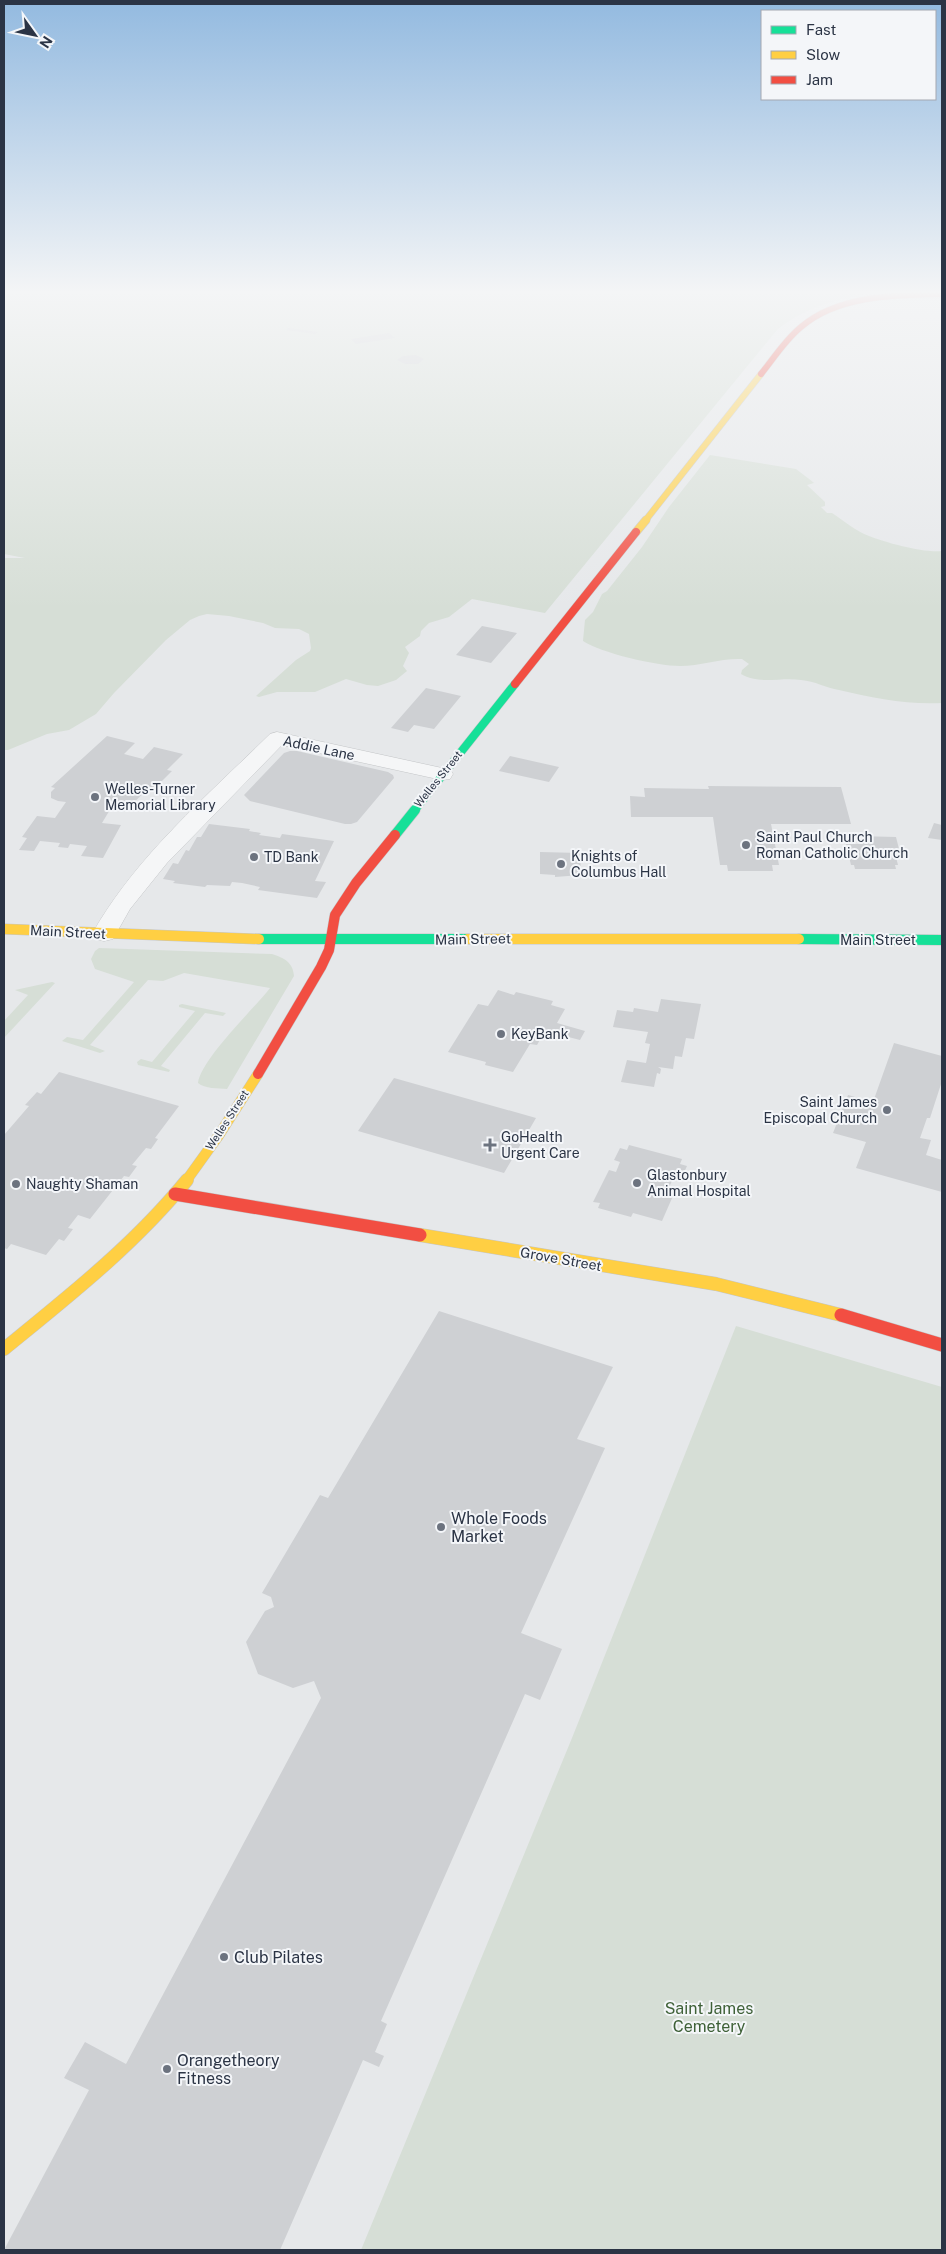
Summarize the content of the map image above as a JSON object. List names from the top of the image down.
{
  "streets": {
    "street": [
      "Addie Lane",
      "Welles Street",
      "Main Street",
      "Grove Street"
    ]
  },
  "crossings": [
    ["Addie Lane", "Welles Street"],
    ["Addie Lane", "Main Street"],
    ["Welles Street", "Main Street"],
    ["Welles Street", "Grove Street"]
  ],
  "parks": ["Saint James Cemetery"],
  "places": {
    "other": [
      "Welles-Turner Memorial Library",
      "Saint Paul Church Roman Catholic Church",
      "TD Bank",
      "Knights of Columbus Hall",
      "KeyBank",
      "Saint James Episcopal Church",
      "Glastonbury Animal Hospital",
      "Naughty Shaman",
      "Whole Foods Market",
      "Club Pilates",
      "Orangetheory Fitness"
    ],
    "health": ["GoHealth Urgent Care"]
  },
  "legend": ["Fast", "Slow", "Jam"],
  "north": "bottom right"
}
